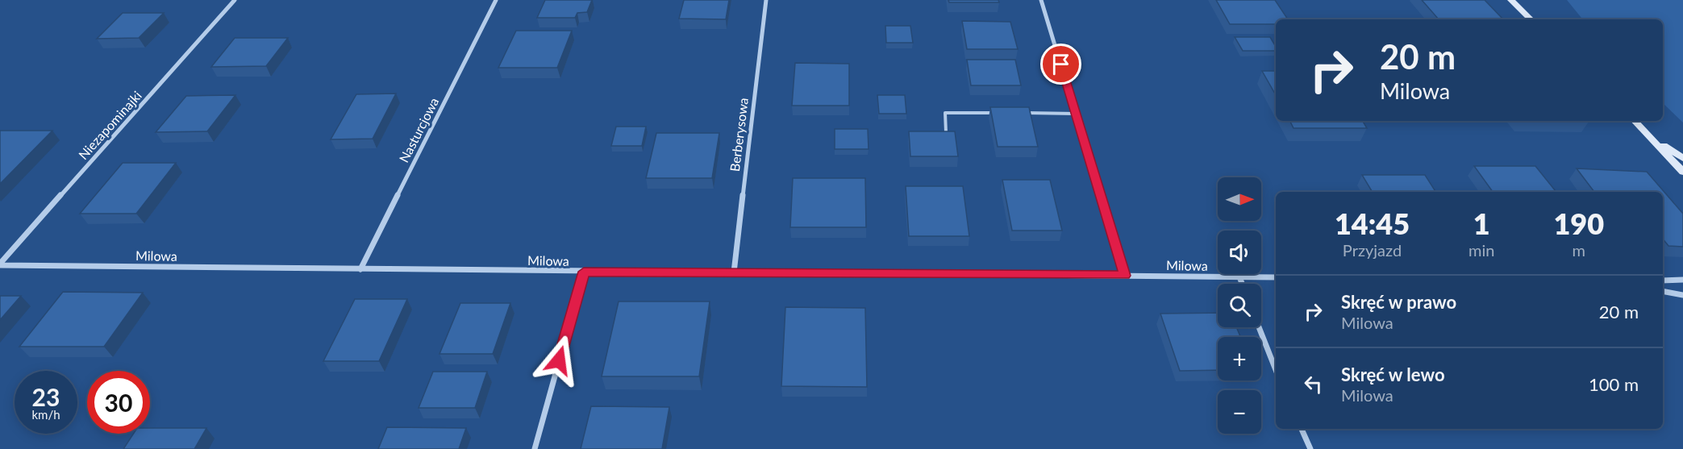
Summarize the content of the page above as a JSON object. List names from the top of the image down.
{
  "streets": {
    "street": [
      "Niezapominajki",
      "Nasturcjowa",
      "Berberysowa",
      "Milowa"
    ]
  },
  "crossings": [
    ["Niezapominajki", "Milowa"],
    ["Nasturcjowa", "Milowa"],
    ["Berberysowa", "Milowa"]
  ],
  "north": "right",
  "page": {
    "turn": ["20 m", "Milowa"],
    "map_buttons": ["+", "−"],
    "eta": [
      "14:45",
      "Przyjazd",
      "1",
      "min",
      "190",
      "m"
    ],
    "list": [
      {
        "name": "Skręć w prawo",
        "note": "Milowa",
        "value": "20 m"
      },
      {
        "name": "Skręć w lewo",
        "note": "Milowa",
        "value": "100 m"
      }
    ],
    "speed": "23 km/h",
    "limit": "30"
  }
}
